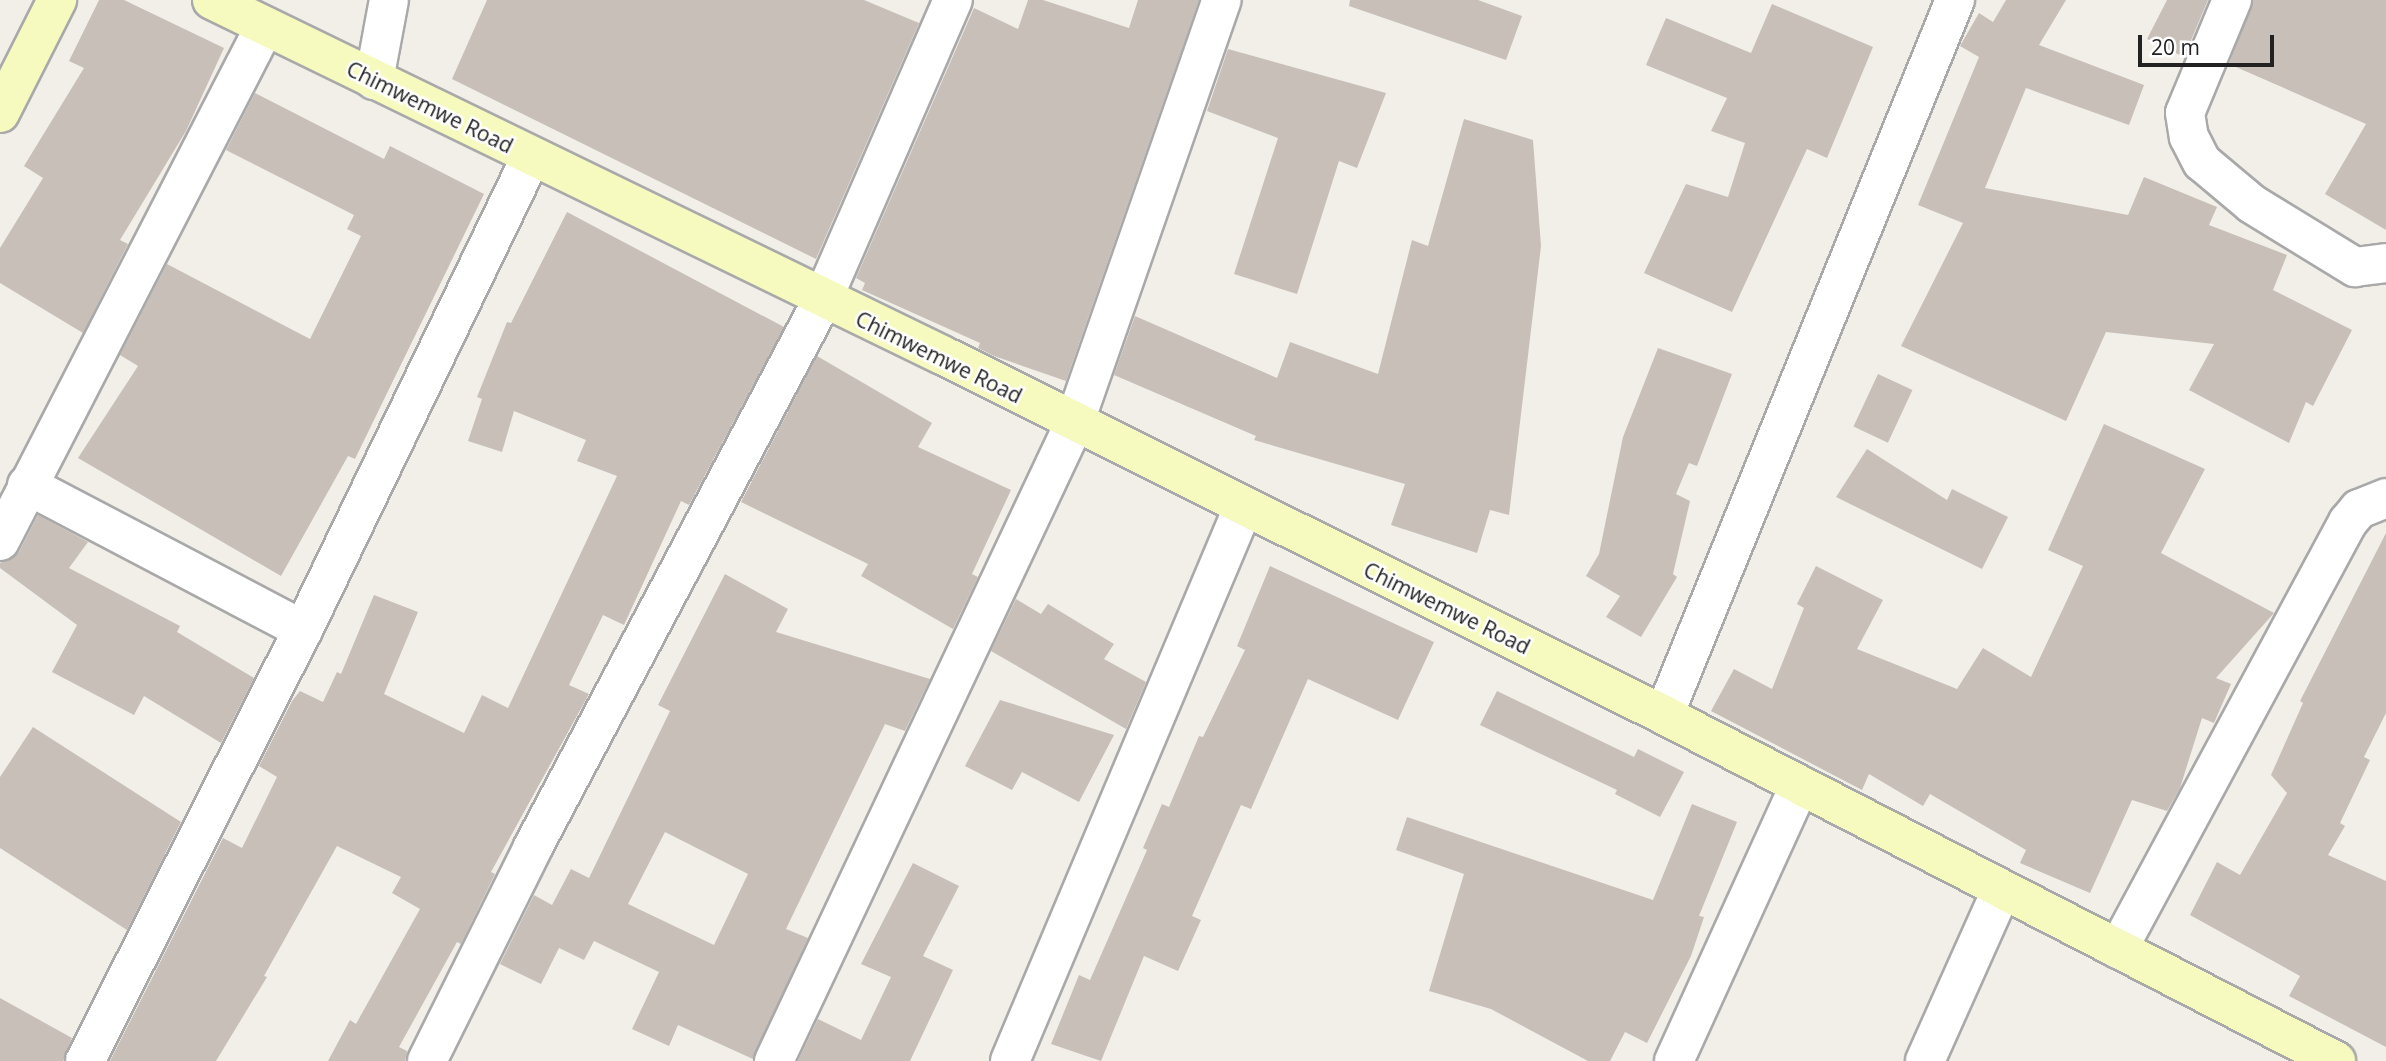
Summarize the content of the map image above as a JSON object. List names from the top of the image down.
{
  "streets": {
    "main road": ["Chimwemwe Road"]
  },
  "scale_bar": "20 m"
}
